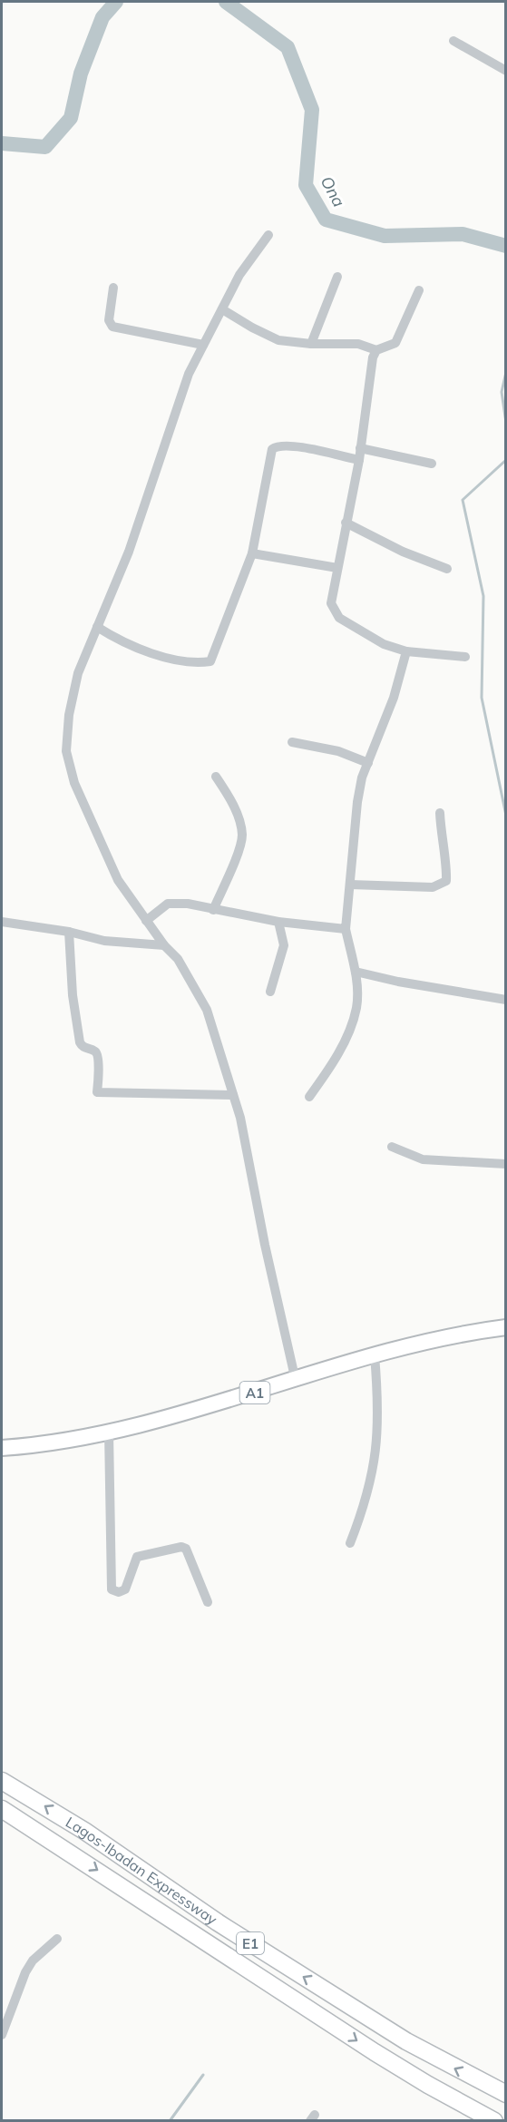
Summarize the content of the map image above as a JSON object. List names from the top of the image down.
{
  "streets": {
    "highway": ["A1", "Lagos-Ibadan Expressway", "E1"]
  },
  "water": ["Ona"]
}
